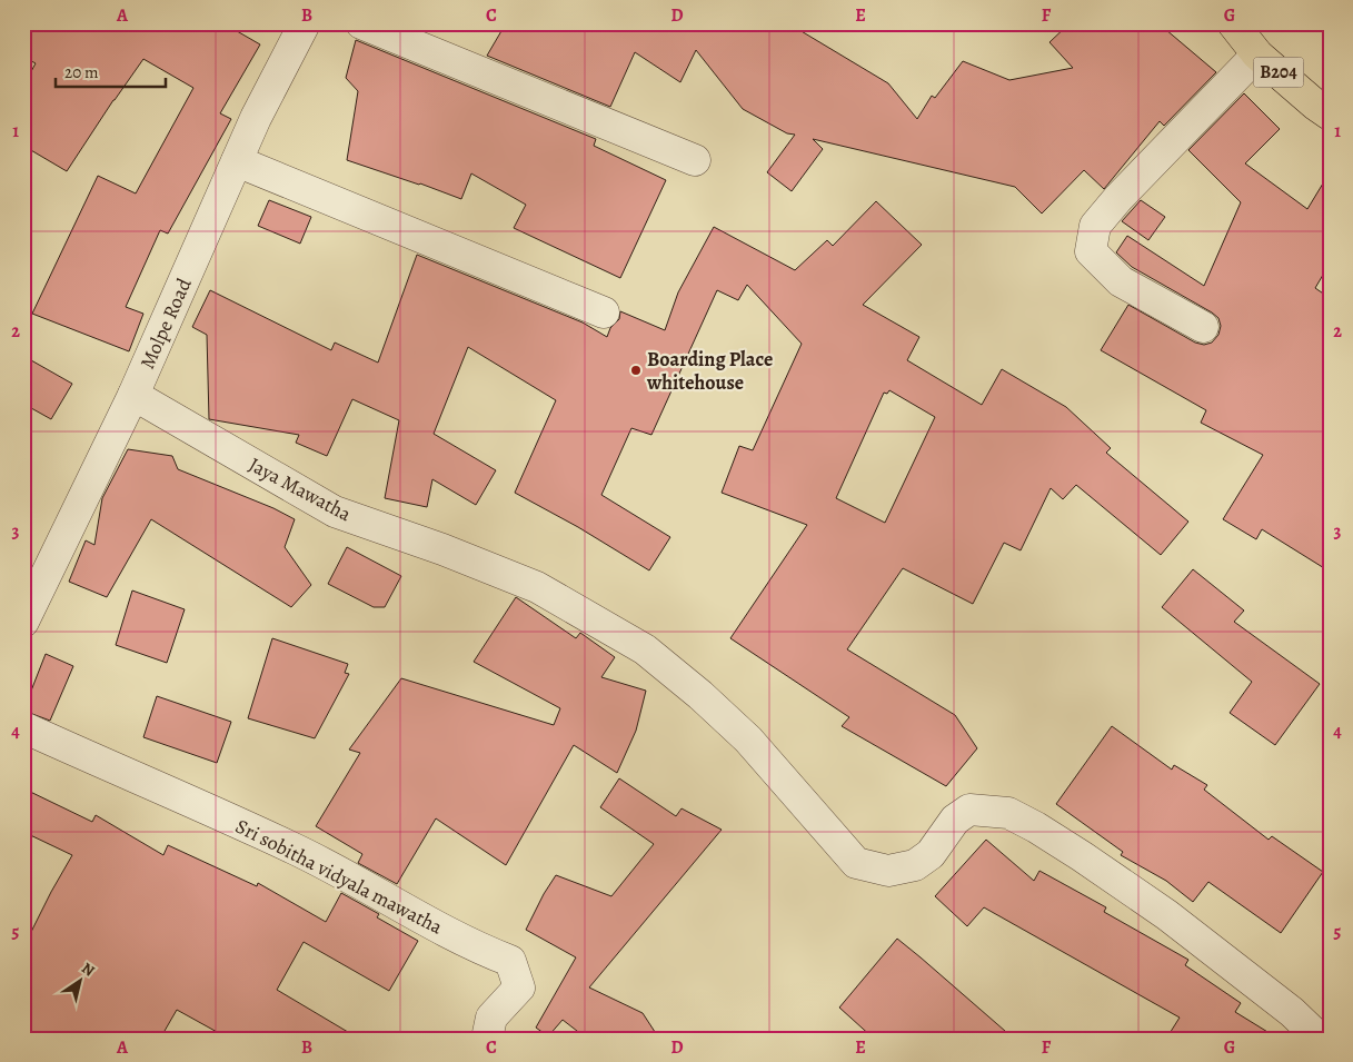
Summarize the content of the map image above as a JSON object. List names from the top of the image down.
{
  "streets": {
    "main road": ["B204"],
    "street": ["Molpe Road", "Jaya Mawatha", "Sri sobitha vidyala mawatha"]
  },
  "crossings": [
    ["Molpe Road", "Jaya Mawatha"]
  ],
  "places": ["Boarding Place whitehouse"],
  "scale_bar": "20 m",
  "north": "top right",
  "grid": {
    "columns": [
      "A",
      "B",
      "C",
      "D",
      "E",
      "F",
      "G"
    ],
    "rows": [
      "1",
      "2",
      "3",
      "4",
      "5"
    ]
  }
}
